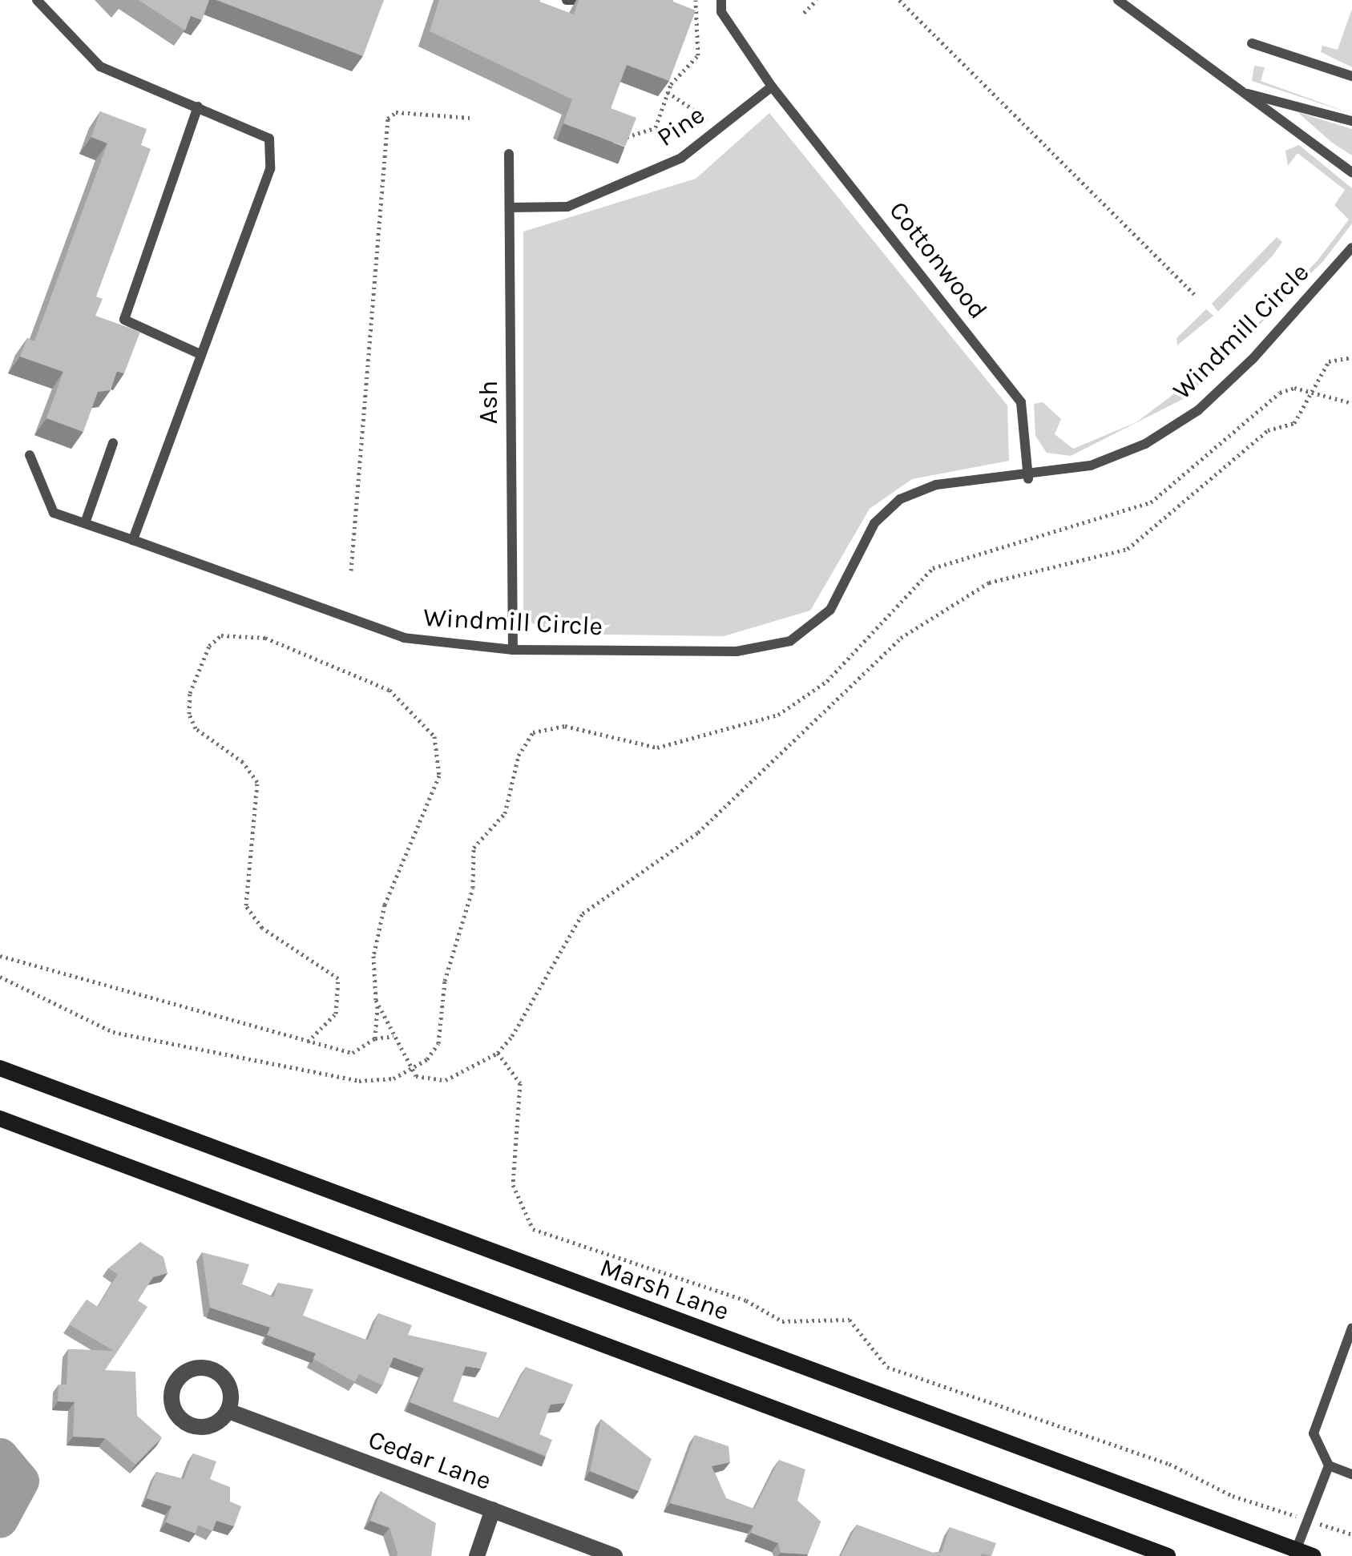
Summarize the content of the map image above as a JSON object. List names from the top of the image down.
{
  "streets": {
    "main road": ["Marsh Lane"],
    "street": ["Cedar Lane"],
    "lane": [
      "Pine",
      "Cottonwood",
      "Windmill Circle",
      "Ash"
    ]
  },
  "crossings": [
    ["Pine", "Cottonwood"],
    ["Pine", "Ash"],
    ["Cottonwood", "Windmill Circle"],
    ["Windmill Circle", "Ash"]
  ]
}
